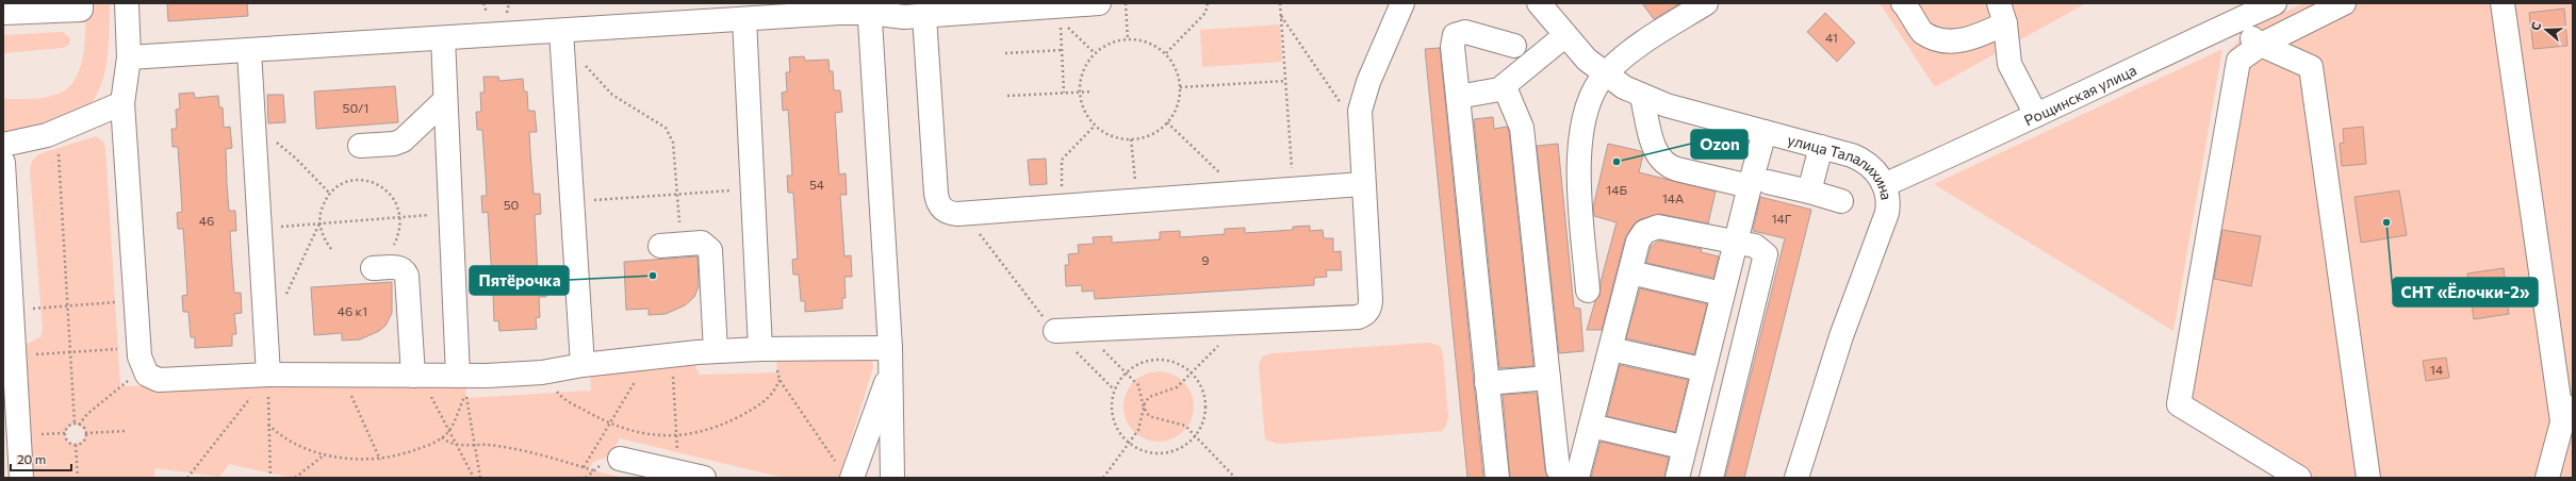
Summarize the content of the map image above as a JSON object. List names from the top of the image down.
{
  "streets": {
    "street": ["Рощинская улица", "улица Талалихина"]
  },
  "crossings": [
    ["Рощинская улица", "улица Талалихина"]
  ],
  "places": ["Ozon", "СНТ «Ёлочки-2»", "Пятёрочка"],
  "house_numbers": [
    "41",
    "50/1",
    "54",
    "14Б",
    "14А",
    "50",
    "14Г",
    "46",
    "9",
    "46 к1",
    "14"
  ],
  "scale_bar": "20 m",
  "north": "left"
}
